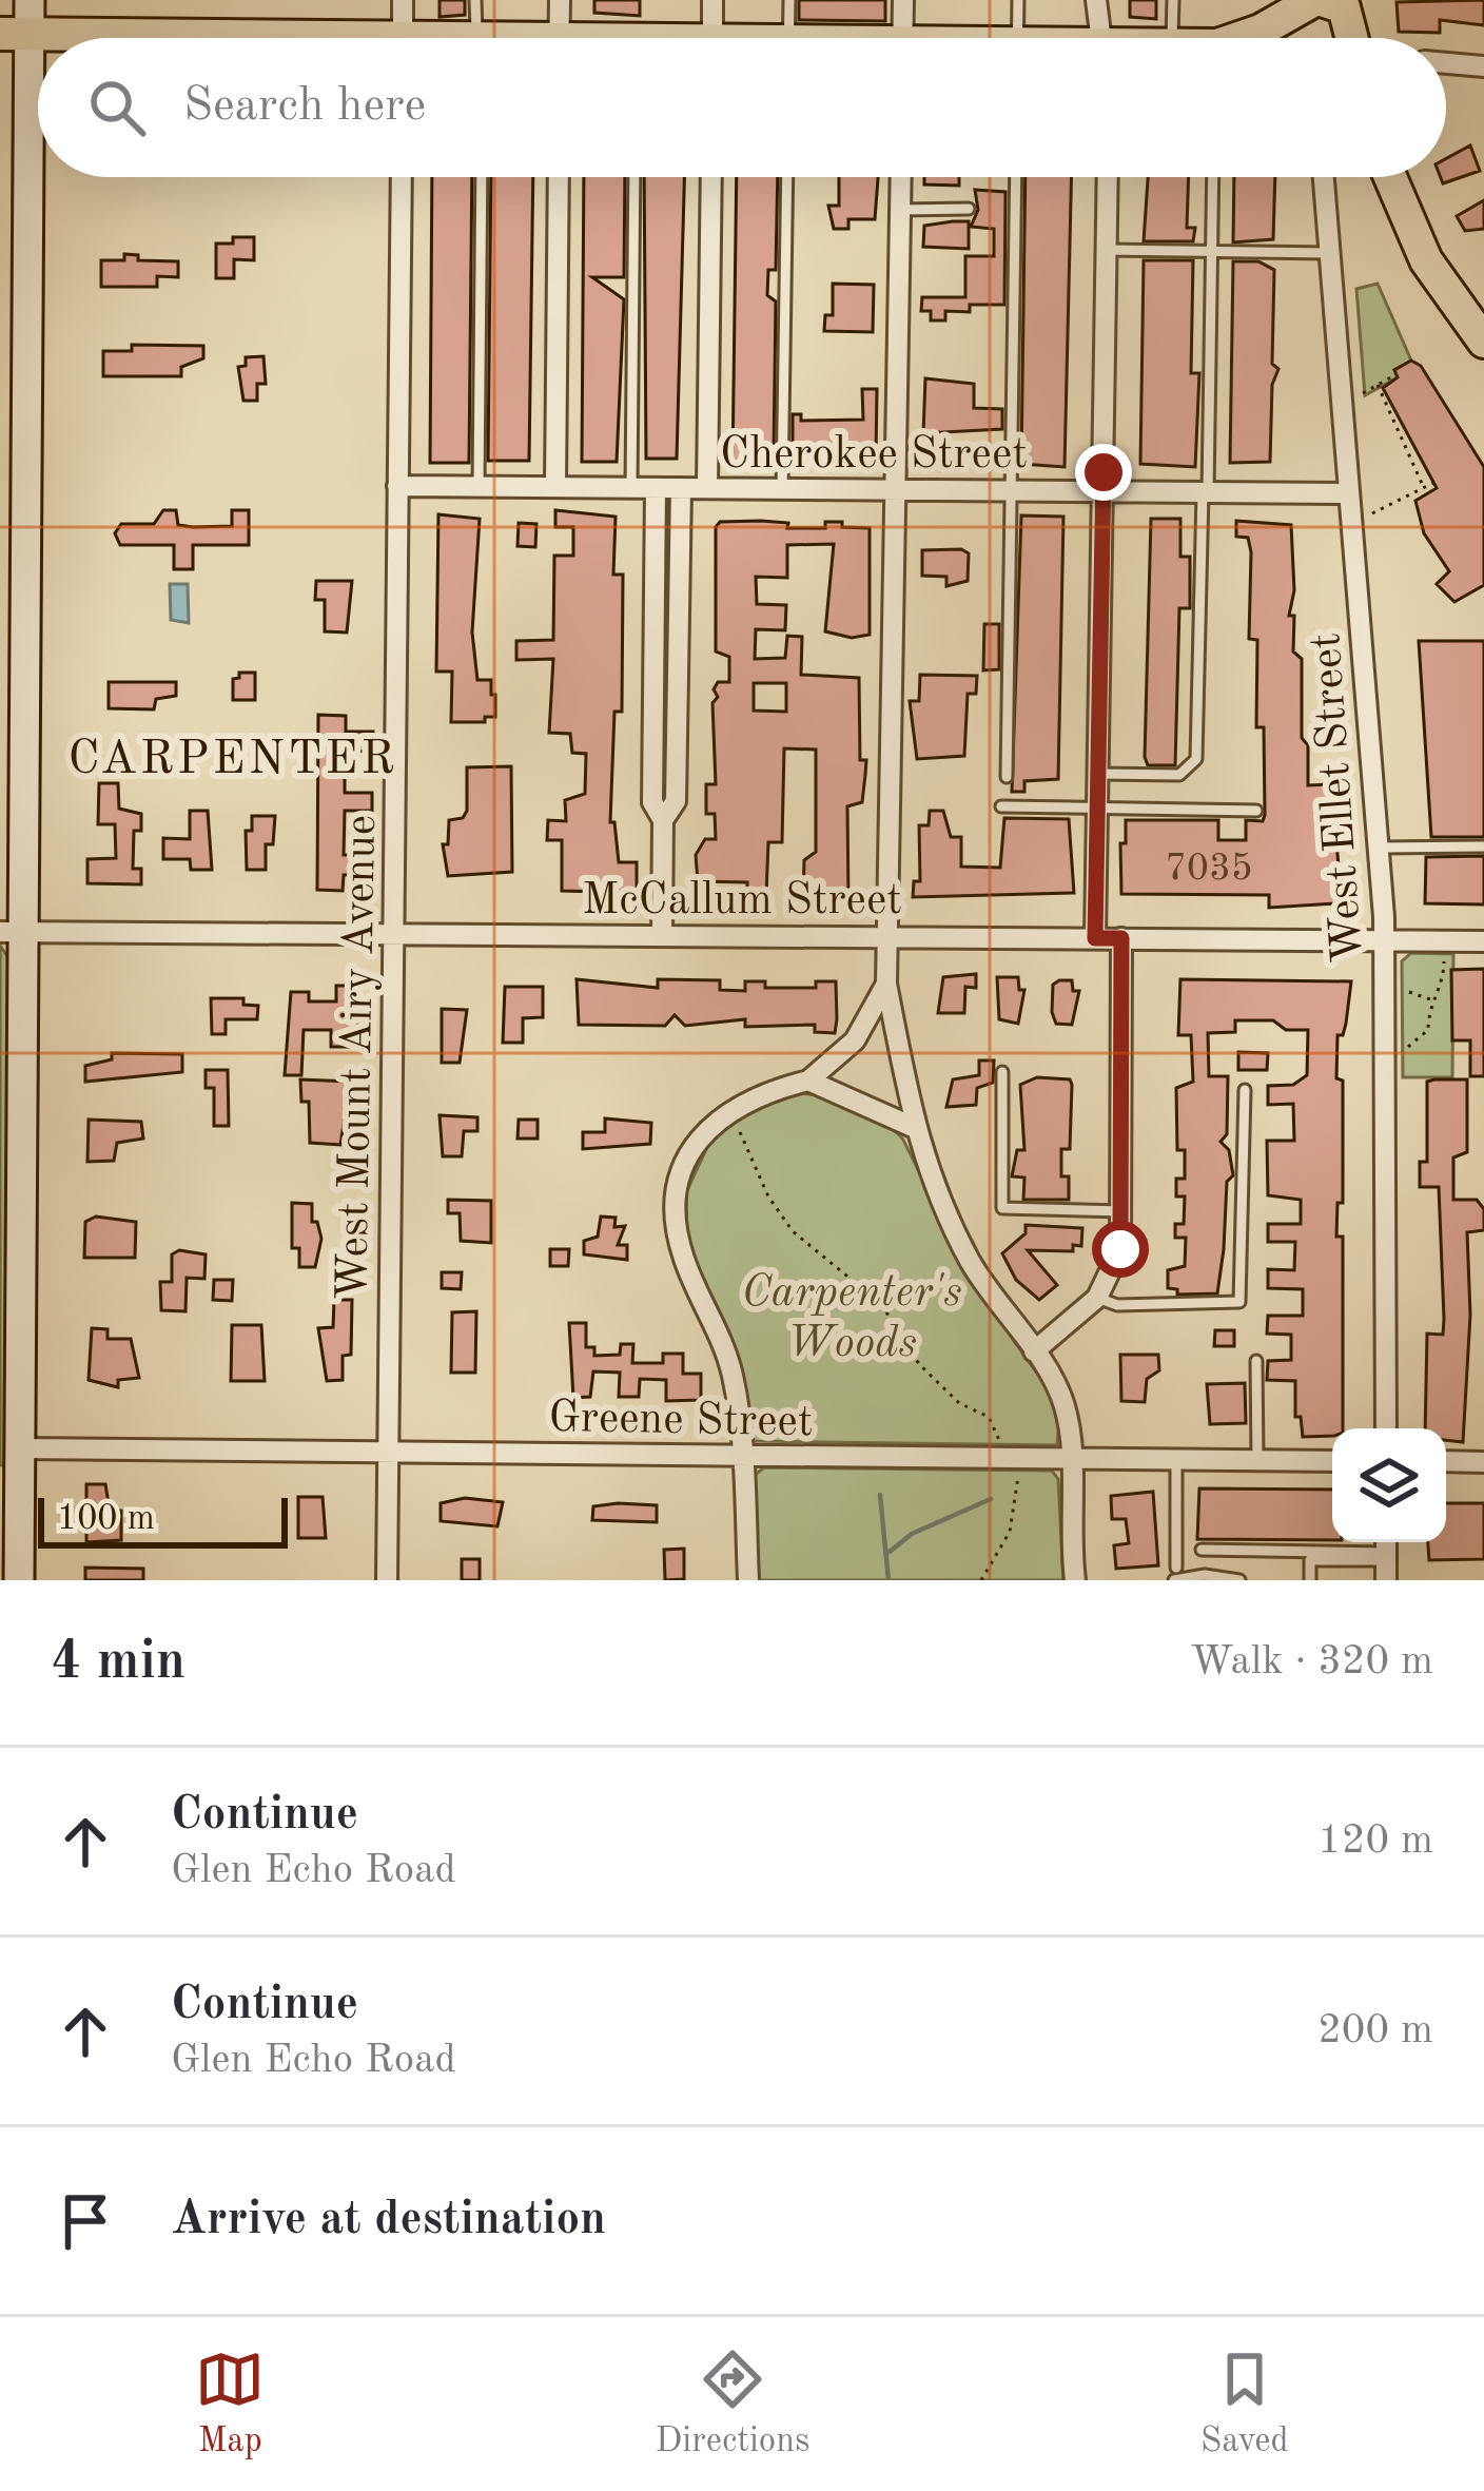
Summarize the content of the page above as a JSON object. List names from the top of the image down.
{
  "streets": {
    "street": [
      "Cherokee Street",
      "West Ellet Street",
      "McCallum Street",
      "West Mount Airy Avenue",
      "Greene Street"
    ]
  },
  "crossings": [
    ["Cherokee Street", "West Ellet Street"],
    ["Cherokee Street", "West Mount Airy Avenue"],
    ["West Ellet Street", "McCallum Street"],
    ["McCallum Street", "West Mount Airy Avenue"],
    ["West Mount Airy Avenue", "Greene Street"]
  ],
  "districts": ["CARPENTER"],
  "parks": ["Carpenter's Woods"],
  "house_numbers": ["7035"],
  "scale_bar": "100 m",
  "page": {
    "search": "Search here",
    "scale": "100 m",
    "heading": ["4 min", "Walk · 320 m"],
    "list": [
      ["Continue", "Glen Echo Road", "120 m"],
      ["Continue", "Glen Echo Road", "200 m"],
      "Arrive at destination"
    ],
    "nav": ["Map", "Directions", "Saved"]
  }
}
